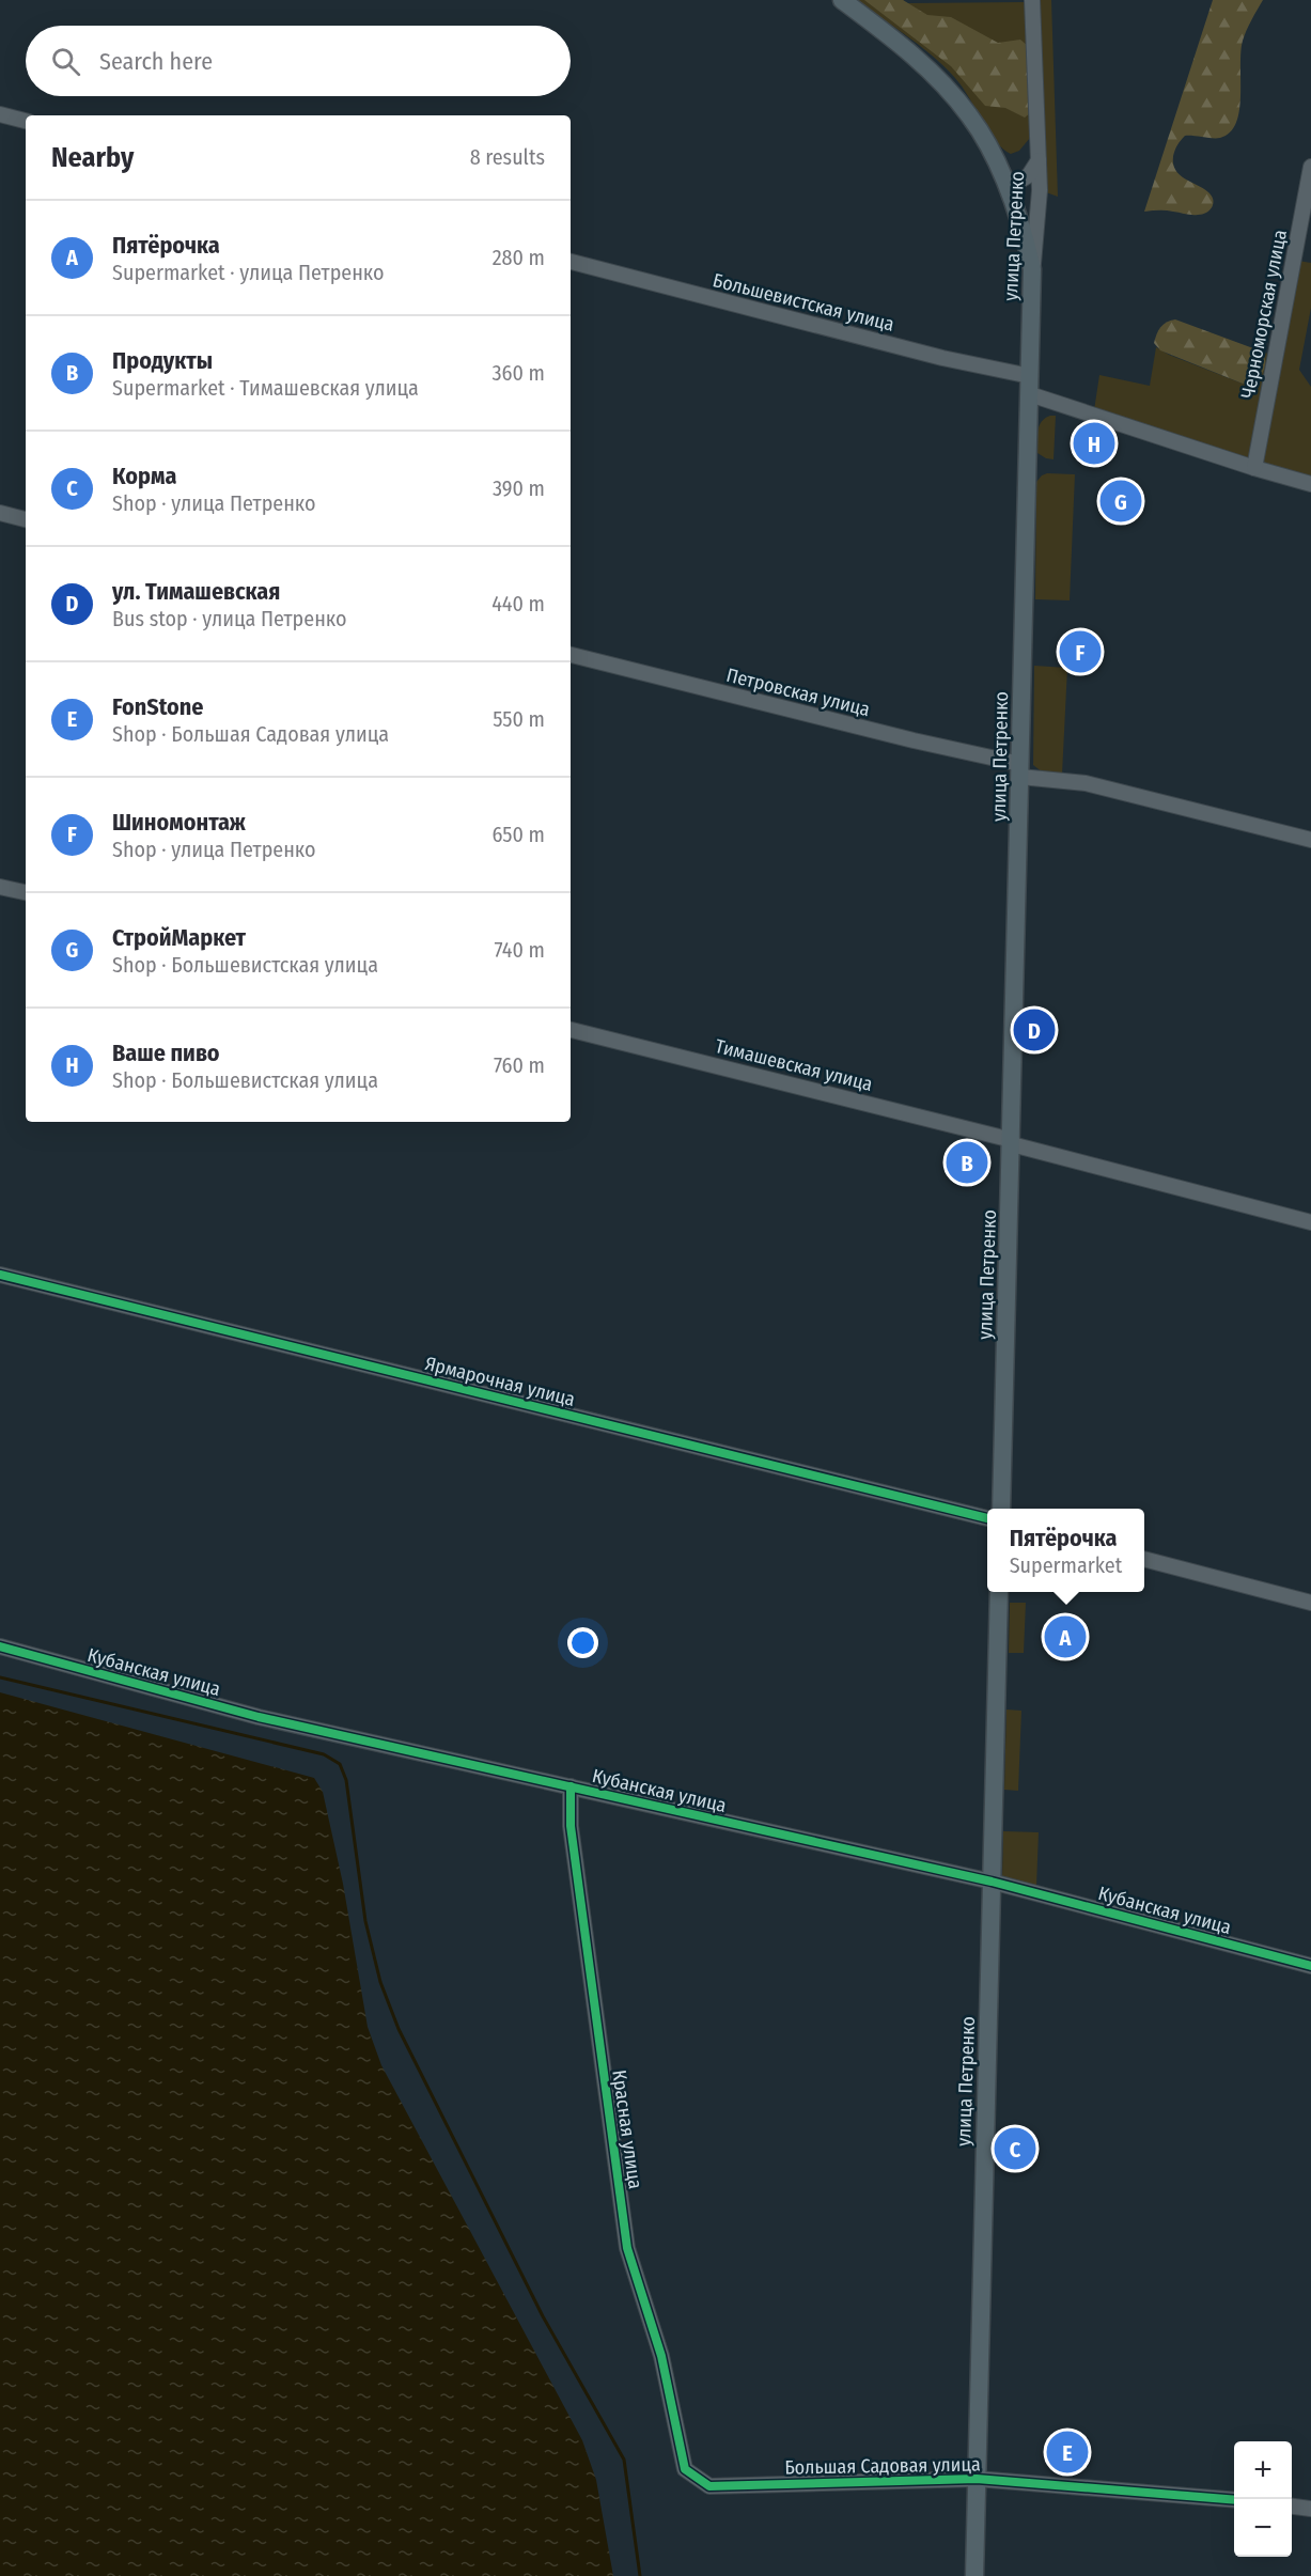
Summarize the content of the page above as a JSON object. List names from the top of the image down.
{
  "streets": {
    "main road": ["улица Петренко"],
    "street": [
      "Большевистская улица",
      "Черноморская улица",
      "Петровская улица",
      "Тимашевская улица",
      "Ярмарочная улица",
      "Кубанская улица",
      "Красная улица",
      "Большая Садовая улица"
    ]
  },
  "crossings": [
    ["улица Петренко", "Большевистская улица"],
    ["улица Петренко", "Петровская улица"],
    ["улица Петренко", "Тимашевская улица"],
    ["улица Петренко", "Кубанская улица"],
    ["улица Петренко", "Большая Садовая улица"],
    ["Большевистская улица", "Черноморская улица"],
    ["Кубанская улица", "Красная улица"],
    ["Красная улица", "Большая Садовая улица"]
  ],
  "page": {
    "search": "Search here",
    "heading": ["Nearby", "8 results"],
    "list": [
      {
        "mark": "A",
        "name": "Пятёрочка",
        "note": "Supermarket · улица Петренко",
        "value": "280 m"
      },
      {
        "mark": "B",
        "name": "Продукты",
        "note": "Supermarket · Тимашевская улица",
        "value": "360 m"
      },
      {
        "mark": "C",
        "name": "Корма",
        "note": "Shop · улица Петренко",
        "value": "390 m"
      },
      {
        "mark": "D",
        "name": "ул. Тимашевская",
        "note": "Bus stop · улица Петренко",
        "value": "440 m"
      },
      {
        "mark": "E",
        "name": "FonStone",
        "note": "Shop · Большая Садовая улица",
        "value": "550 m"
      },
      {
        "mark": "F",
        "name": "Шиномонтаж",
        "note": "Shop · улица Петренко",
        "value": "650 m"
      },
      {
        "mark": "G",
        "name": "СтройМаркет",
        "note": "Shop · Большевистская улица",
        "value": "740 m"
      },
      {
        "mark": "H",
        "name": "Ваше пиво",
        "note": "Shop · Большевистская улица",
        "value": "760 m"
      }
    ],
    "pins": [
      "H",
      "G",
      "F",
      "D",
      "B",
      "A",
      "C",
      "E"
    ],
    "popup": ["Пятёрочка", "Supermarket"],
    "map_buttons": ["+", "−"]
  }
}
